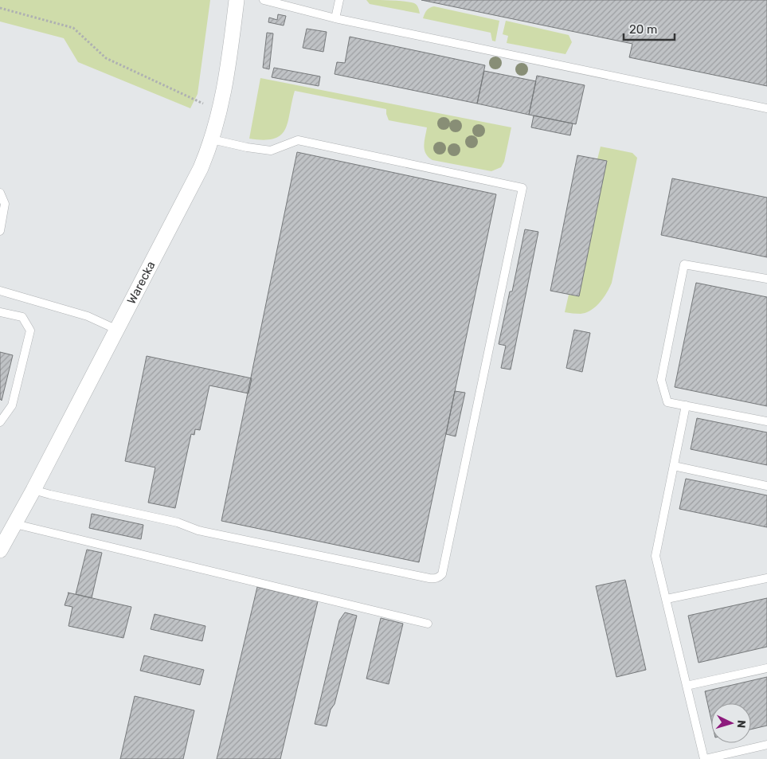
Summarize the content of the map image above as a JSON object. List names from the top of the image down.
{
  "streets": {
    "street": ["Warecka"]
  },
  "scale_bar": "20 m",
  "north": "right"
}
